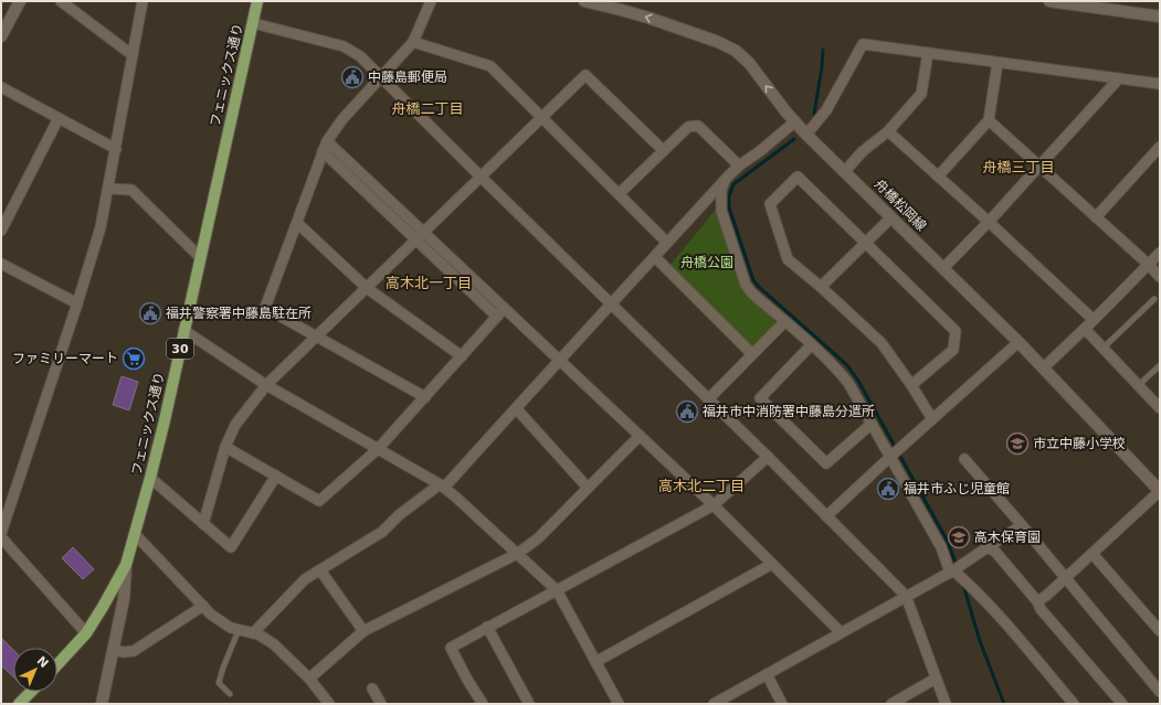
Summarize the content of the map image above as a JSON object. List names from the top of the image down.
{
  "streets": {
    "main road": ["フェニックス通り", "舟橋松岡線", "30"]
  },
  "districts": [
    "舟橋二丁目",
    "舟橋三丁目",
    "高木北一丁目",
    "高木北二丁目"
  ],
  "parks": ["舟橋公園"],
  "places": {
    "public building": [
      "中藤島郵便局",
      "福井警察署中藤島駐在所",
      "福井市中消防署中藤島分遣所",
      "福井市ふじ児童館"
    ],
    "supermarket": ["ファミリーマート"],
    "school or university": ["市立中藤小学校", "高木保育園"]
  },
  "north": "top right"
}
